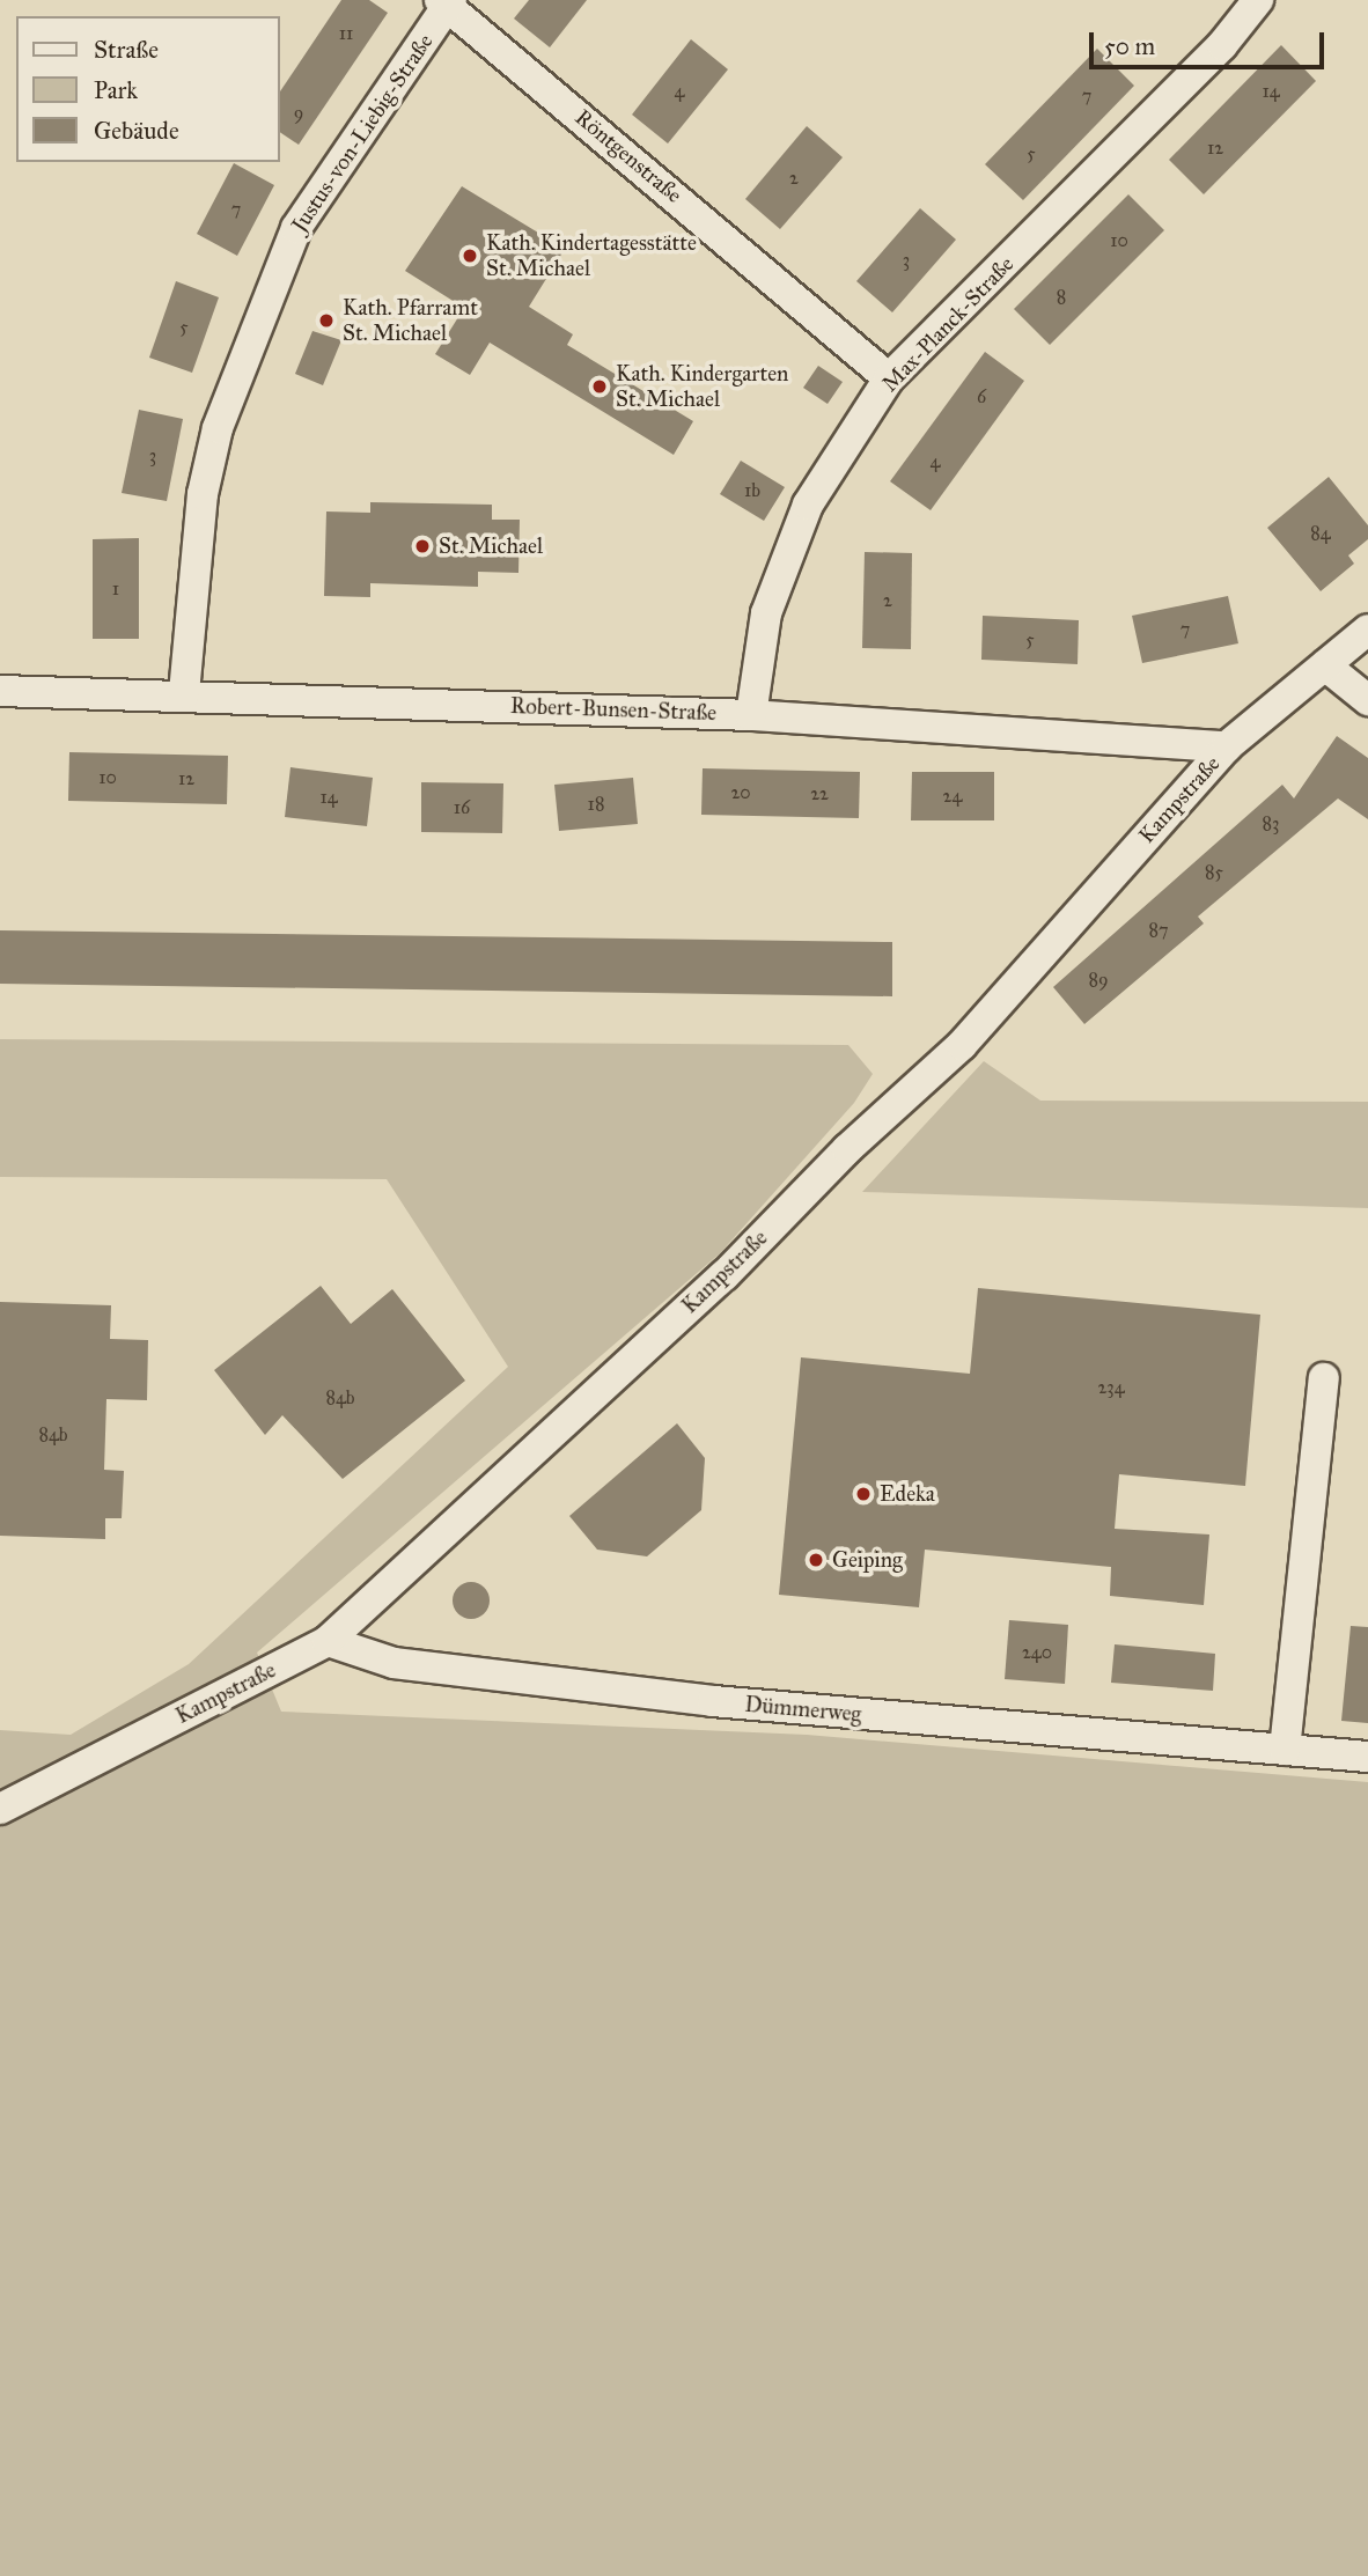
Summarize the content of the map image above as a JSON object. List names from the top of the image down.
{
  "streets": {
    "street": [
      "Justus-von-Liebig-Straße",
      "Röntgenstraße",
      "Max-Planck-Straße",
      "Robert-Bunsen-Straße",
      "Kampstraße",
      "Dümmerweg"
    ]
  },
  "crossings": [
    ["Justus-von-Liebig-Straße", "Röntgenstraße"],
    ["Justus-von-Liebig-Straße", "Robert-Bunsen-Straße"],
    ["Röntgenstraße", "Max-Planck-Straße"],
    ["Max-Planck-Straße", "Robert-Bunsen-Straße"],
    ["Robert-Bunsen-Straße", "Kampstraße"],
    ["Kampstraße", "Dümmerweg"]
  ],
  "places": [
    "Kath. Kindertagesstätte St. Michael",
    "Kath. Pfarramt St. Michael",
    "Kath. Kindergarten St. Michael",
    "St. Michael",
    "Edeka",
    "Geiping"
  ],
  "house_numbers": [
    "11",
    "4",
    "14",
    "7",
    "9",
    "12",
    "5",
    "2",
    "7",
    "10",
    "3",
    "8",
    "5",
    "6",
    "3",
    "4",
    "1b",
    "84",
    "1",
    "2",
    "7",
    "5",
    "10",
    "12",
    "20",
    "22",
    "24",
    "14",
    "18",
    "16",
    "83",
    "85",
    "87",
    "89",
    "234",
    "84b",
    "84b",
    "240"
  ],
  "legend": ["Straße", "Park", "Gebäude"],
  "scale_bar": "50 m"
}
